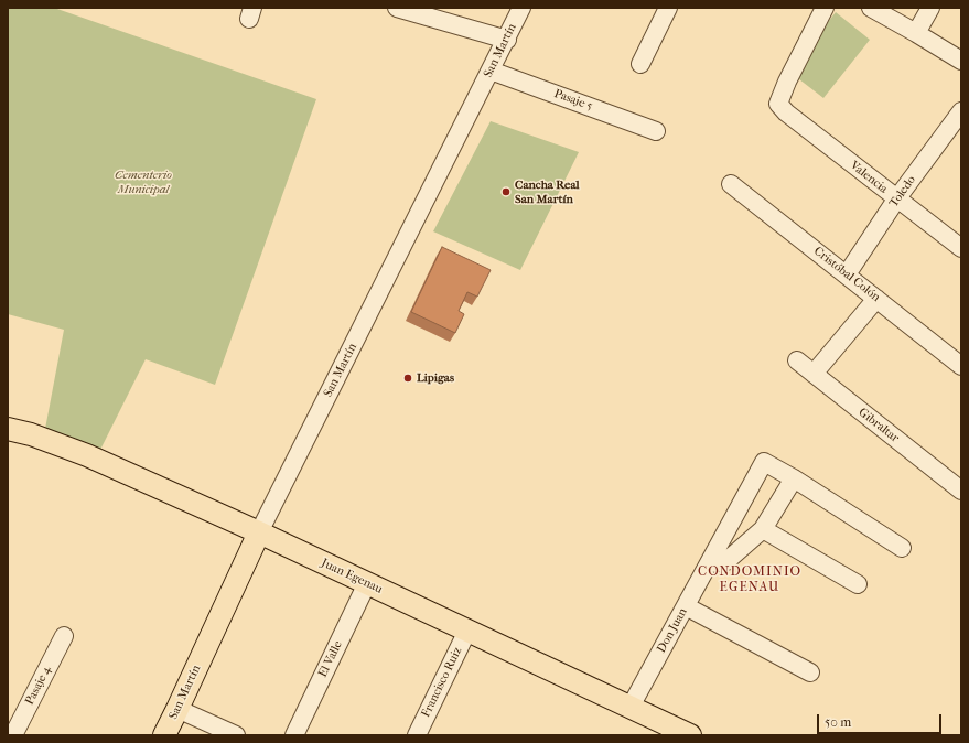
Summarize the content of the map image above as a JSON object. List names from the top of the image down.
{
  "streets": {
    "main road": ["San Martín", "Juan Egenau"],
    "street": [
      "Pasaje 5",
      "Valencia",
      "Toledo",
      "Cristóbal Colón",
      "Gibraltar",
      "Don Juan",
      "El Valle",
      "Francisco Ruiz",
      "Pasaje 4"
    ]
  },
  "crossings": [
    ["San Martín", "Pasaje 5"],
    ["San Martín", "Juan Egenau"],
    ["Valencia", "Toledo"],
    ["Toledo", "Cristóbal Colón"],
    ["Juan Egenau", "Don Juan"],
    ["Juan Egenau", "El Valle"],
    ["Juan Egenau", "Francisco Ruiz"]
  ],
  "districts": ["CONDOMINIO EGENAU"],
  "parks": ["Cementerio Municipal"],
  "places": ["Cancha Real San Martín", "Lipigas"],
  "scale_bar": "50 m"
}
